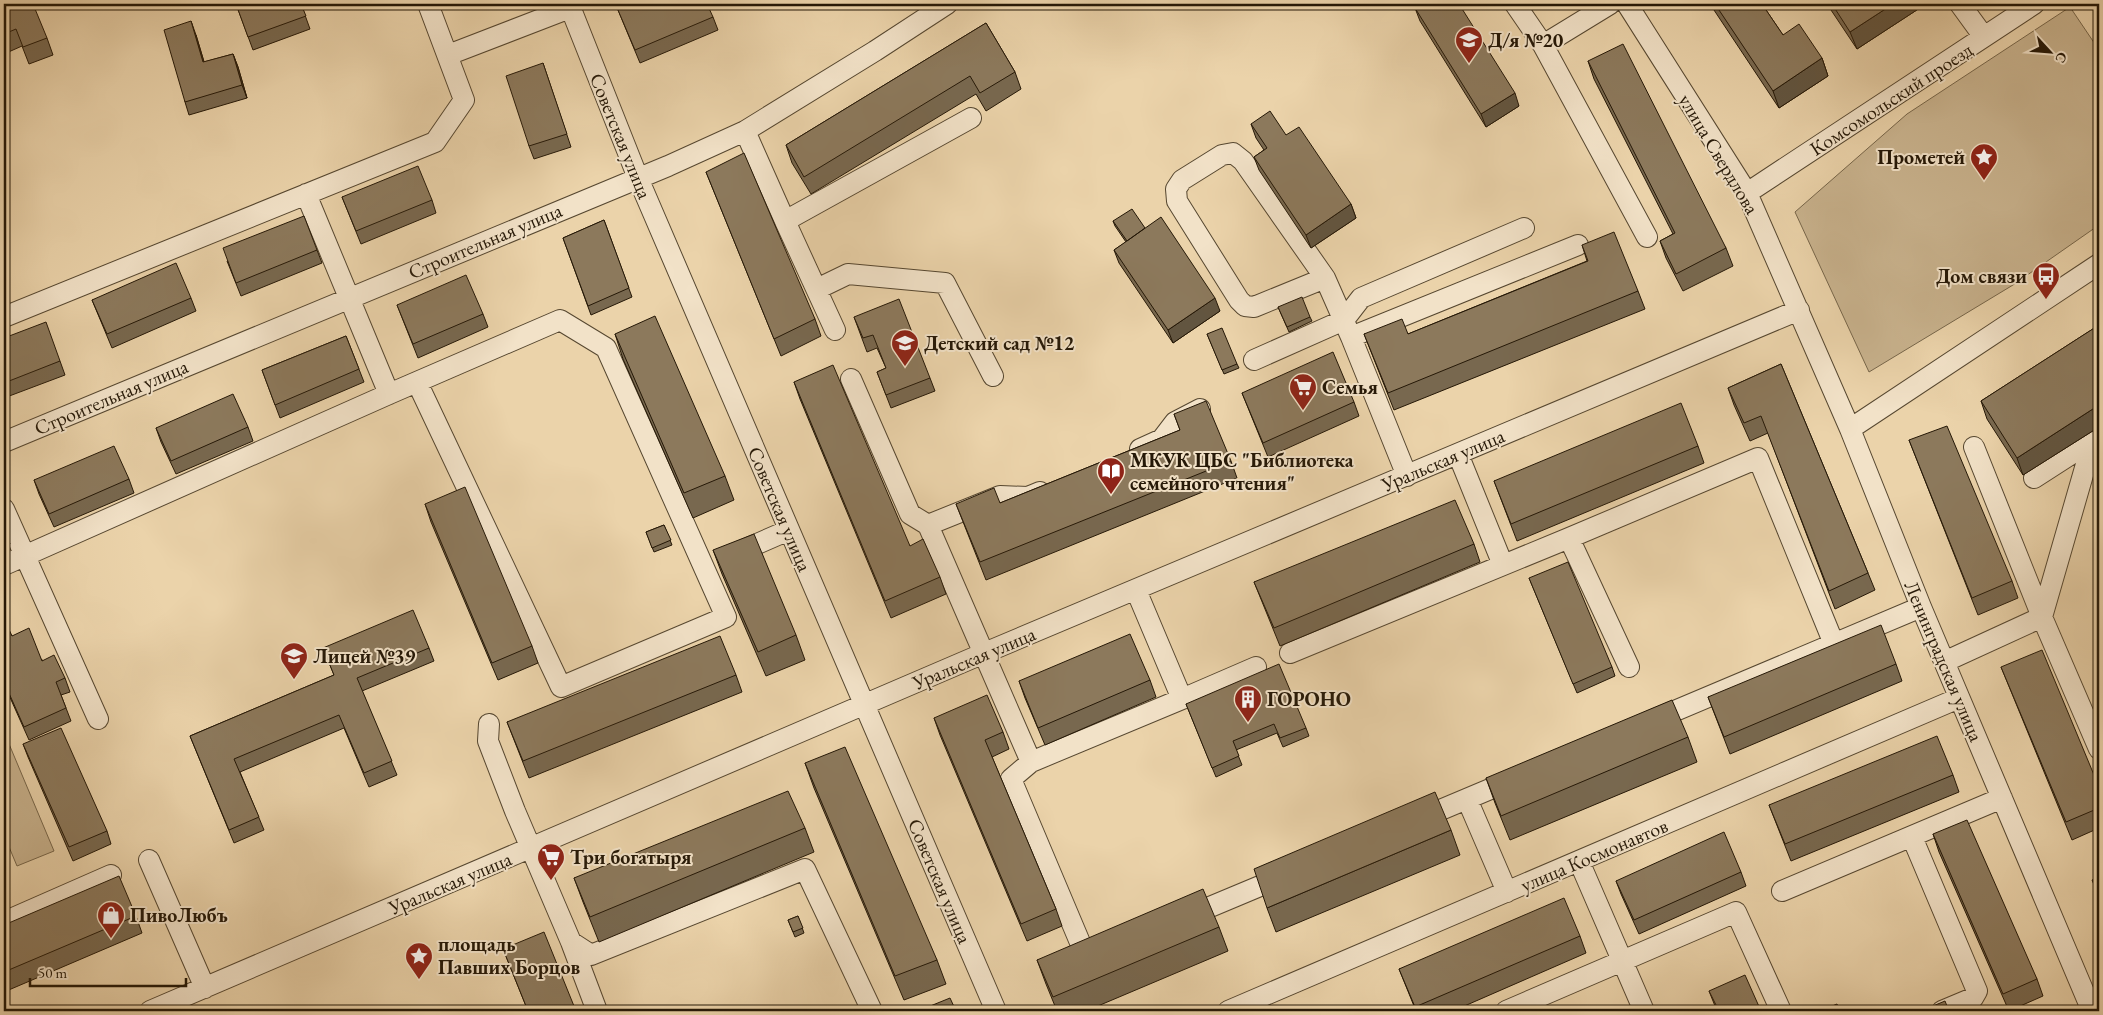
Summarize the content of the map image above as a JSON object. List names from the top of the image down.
{
  "streets": {
    "street": [
      "Комсомольский проезд",
      "Советская улица",
      "улица Свердлова",
      "Строительная улица",
      "Уральская улица",
      "Ленинградская улица",
      "улица Космонавтов"
    ]
  },
  "crossings": [
    ["Комсомольский проезд", "улица Свердлова"],
    ["Советская улица", "Строительная улица"],
    ["Советская улица", "Уральская улица"],
    ["улица Свердлова", "Уральская улица"],
    ["улица Свердлова", "Ленинградская улица"],
    ["Уральская улица", "Ленинградская улица"],
    ["Ленинградская улица", "улица Космонавтов"]
  ],
  "places": {
    "school or university": ["Д/я №20", "Детский сад №12", "Лицей №39"],
    "place": ["Прометей", "площадь Павших Борцов"],
    "bus stop": ["Дом связи"],
    "supermarket": ["Семья", "Три богатыря"],
    "library": ["МКУК ЦБС \"Библиотека семейного чтения\""],
    "building": ["ГОРОНО"],
    "shop": ["ПивоЛюбъ"]
  },
  "scale_bar": "50 m",
  "north": "bottom right"
}
